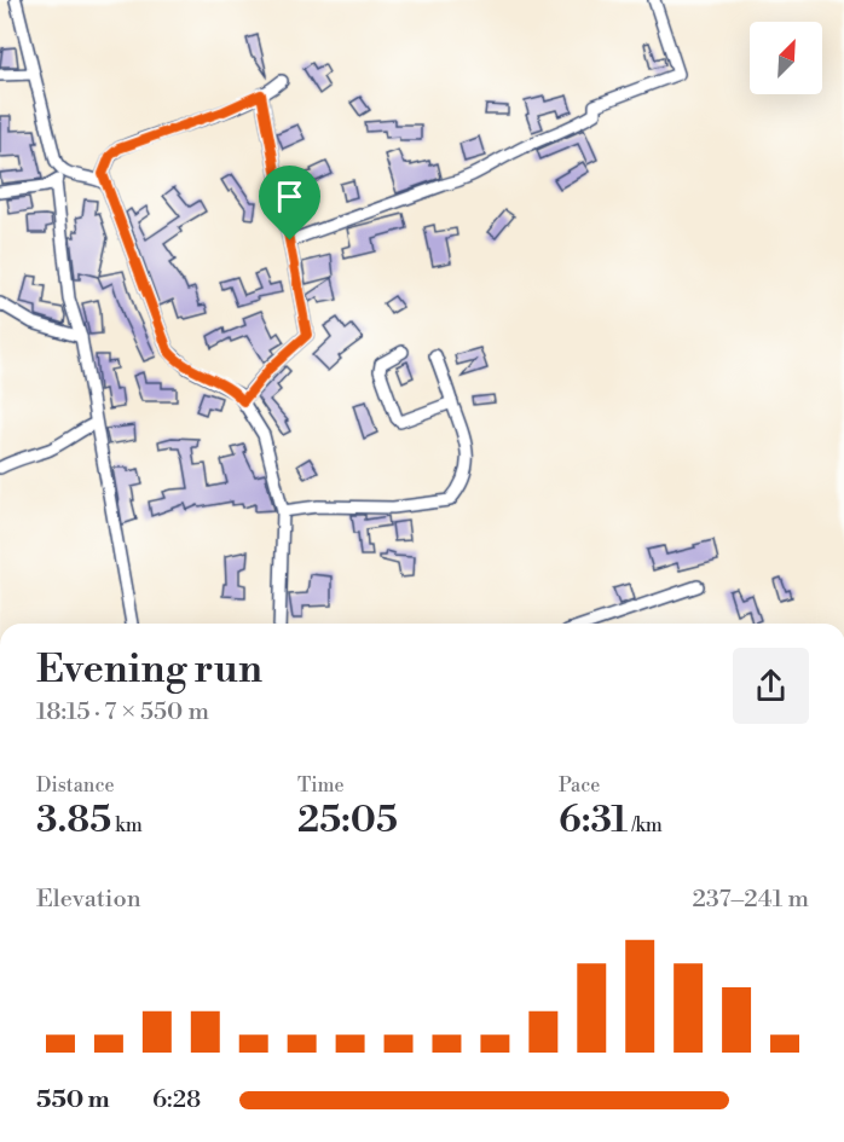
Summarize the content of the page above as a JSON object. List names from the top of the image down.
{
  "north": "top right",
  "page": {
    "heading": ["Evening run", "18:15 · 7 × 550 m"],
    "stats": [
      ["Distance", "3.85 km"],
      ["Time", "25:05"],
      ["Pace", "6:31 /km"]
    ],
    "chart": ["Elevation", "237–241 m"],
    "list": [
      {
        "name": "550 m",
        "note": "6:28"
      }
    ]
  }
}
